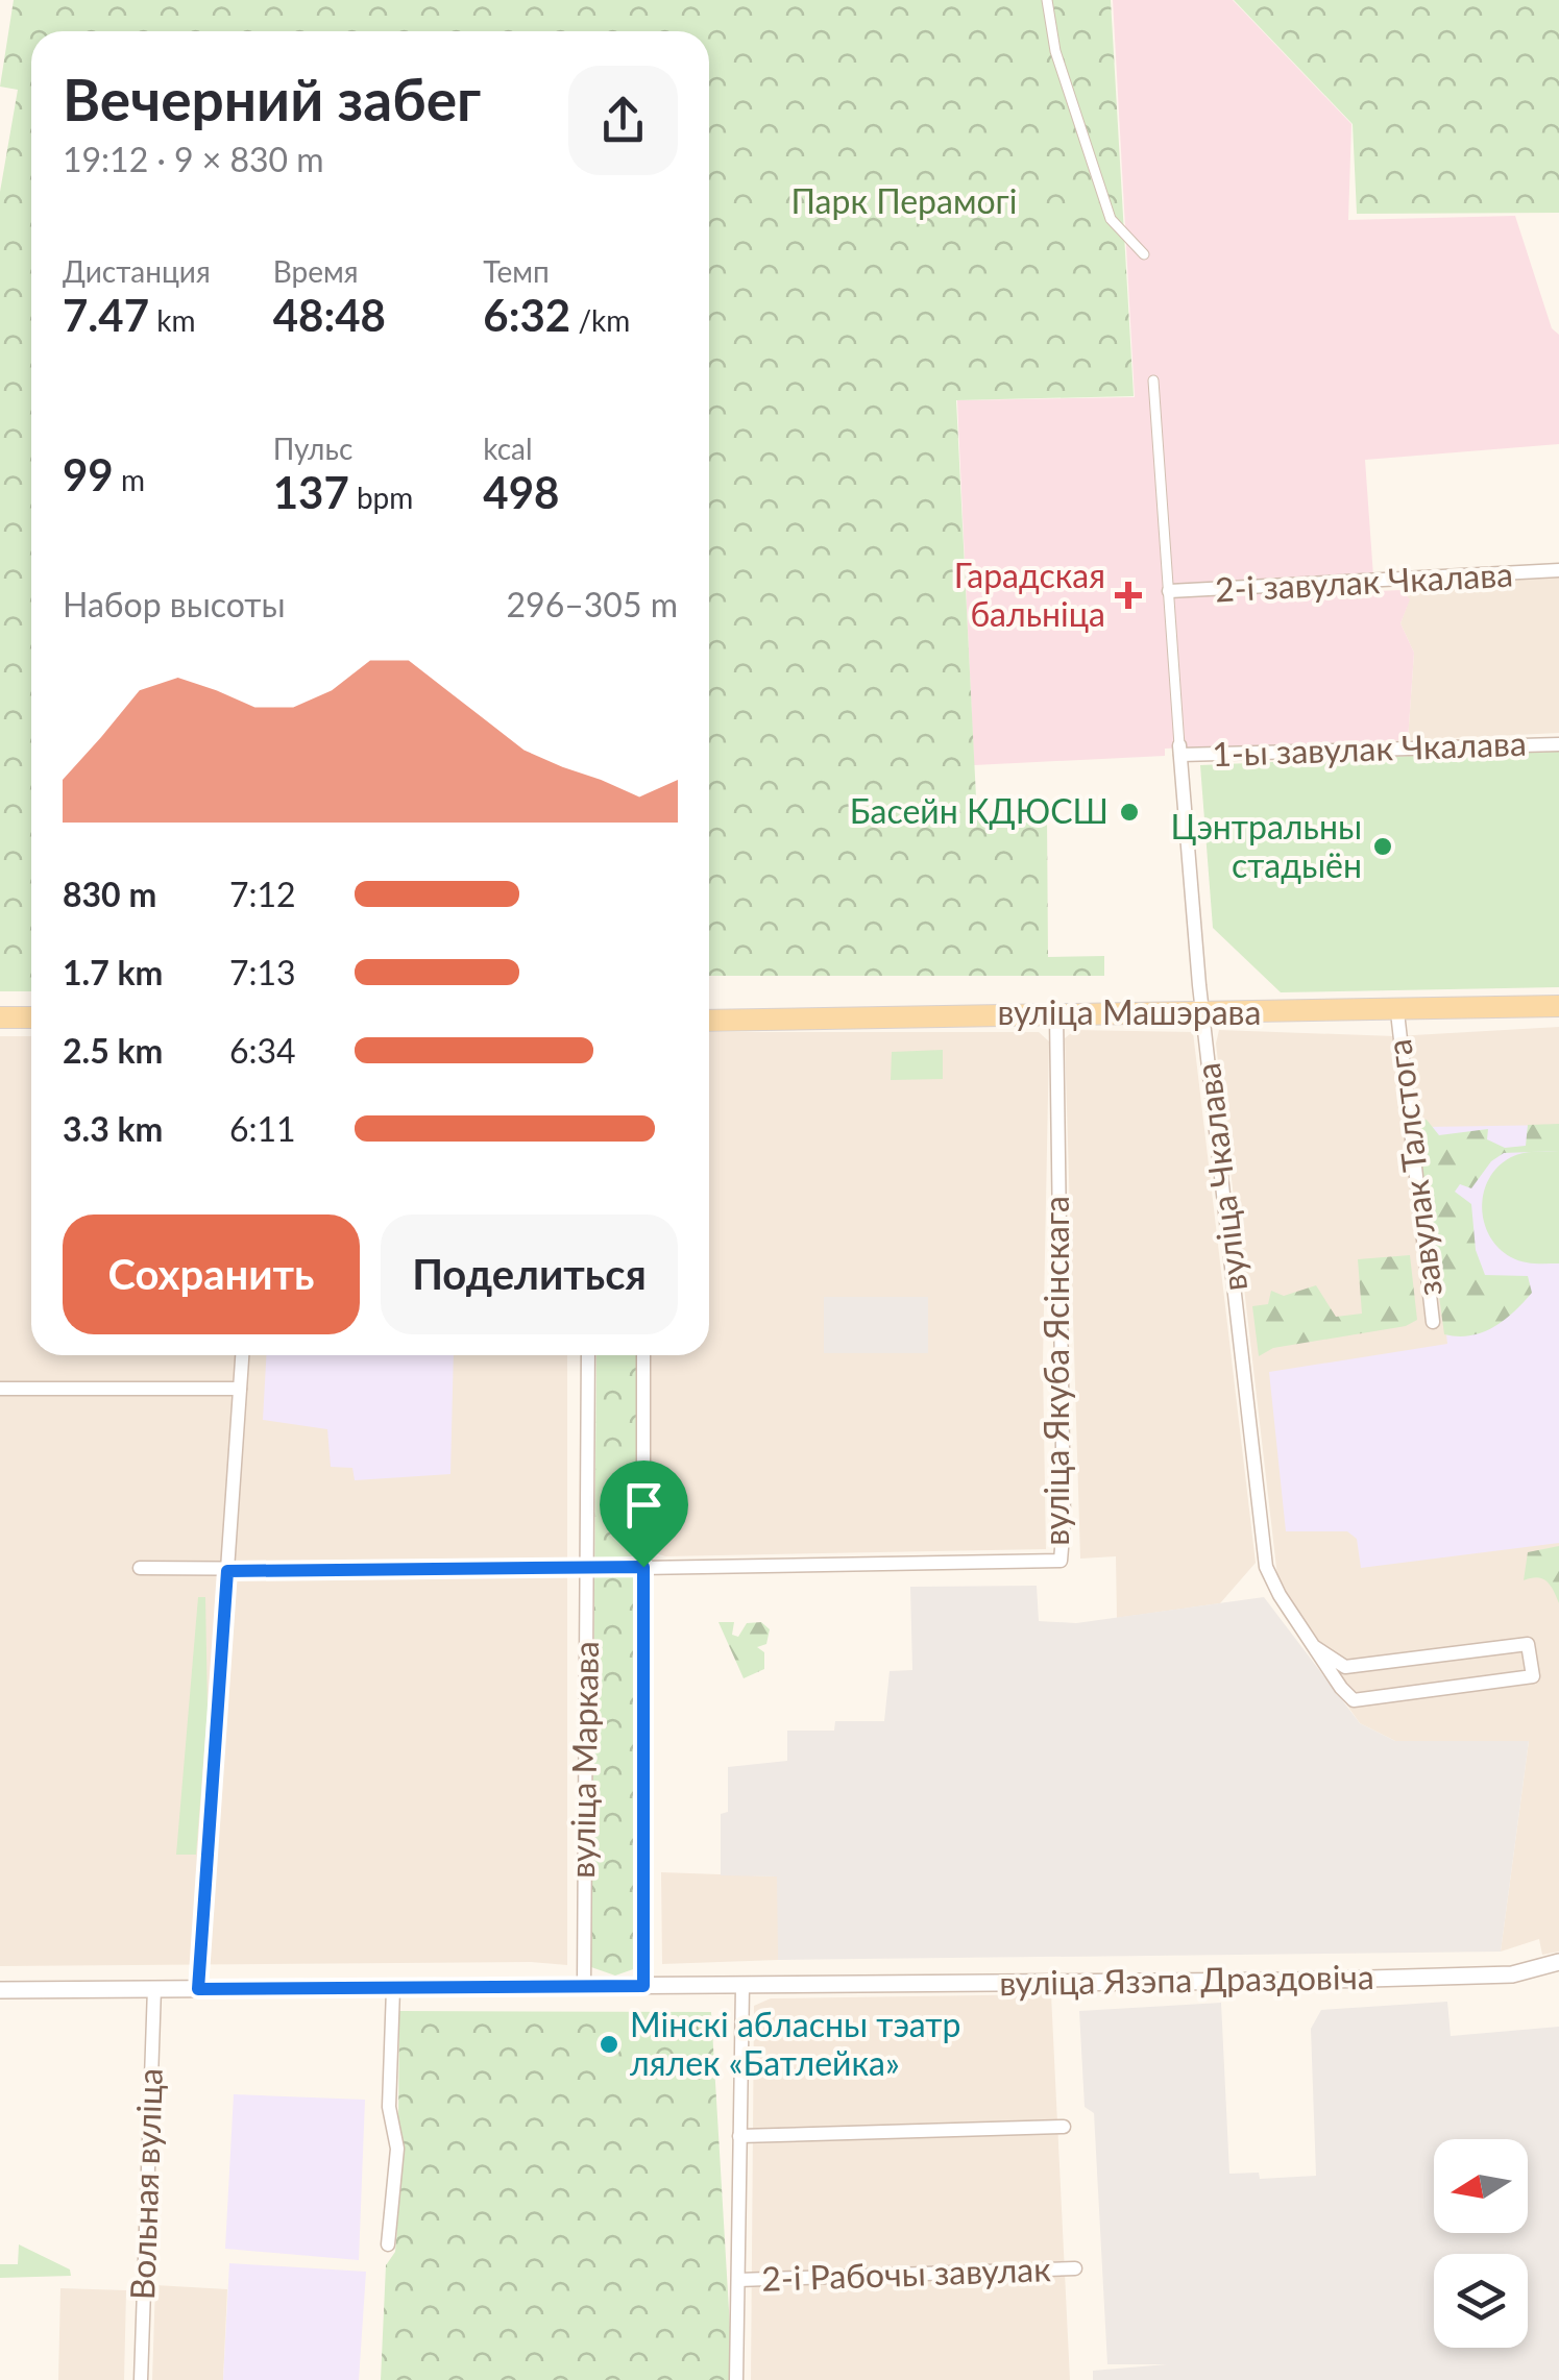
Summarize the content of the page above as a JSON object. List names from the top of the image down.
{
  "streets": {
    "main road": ["вуліца Машэрава"],
    "street": [
      "2-і завулак Чкалава",
      "1-ы завулак Чкалава",
      "завулак Талстога",
      "вуліца Чкалава",
      "вуліца Якуба Ясінскага",
      "вуліца Маркава",
      "вуліца Язэпа Драздовіча",
      "Вольная вуліца",
      "2-і Рабочы завулак"
    ]
  },
  "crossings": [
    ["2-і завулак Чкалава", "вуліца Чкалава"],
    ["1-ы завулак Чкалава", "вуліца Чкалава"],
    ["вуліца Машэрава", "завулак Талстога"],
    ["вуліца Машэрава", "вуліца Чкалава"],
    ["вуліца Машэрава", "вуліца Якуба Ясінскага"],
    ["вуліца Якуба Ясінскага", "вуліца Маркава"],
    ["вуліца Маркава", "вуліца Язэпа Драздовіча"],
    ["вуліца Язэпа Драздовіча", "Вольная вуліца"]
  ],
  "parks": ["Парк Перамогі"],
  "places": {
    "health": ["Гарадская бальніца"],
    "other": ["Басейн КДЮСШ", "Цэнтральны стадыён", "Мінскі абласны тэатр лялек «Батлейка»"]
  },
  "north": "left",
  "page": {
    "heading": ["Вечерний забег", "19:12 · 9 × 830 m"],
    "stats": [
      ["Дистанция", "7.47 km"],
      ["Время", "48:48"],
      ["Темп", "6:32 /km"],
      ["99 m"],
      ["Пульс", "137 bpm"],
      ["kcal", "498"]
    ],
    "chart": ["Набор высоты", "296–305 m"],
    "list": [
      {
        "name": "830 m",
        "note": "7:12"
      },
      {
        "name": "1.7 km",
        "note": "7:13"
      },
      {
        "name": "2.5 km",
        "note": "6:34"
      },
      {
        "name": "3.3 km",
        "note": "6:11"
      }
    ],
    "buttons": ["Сохранить", "Поделиться"]
  }
}
